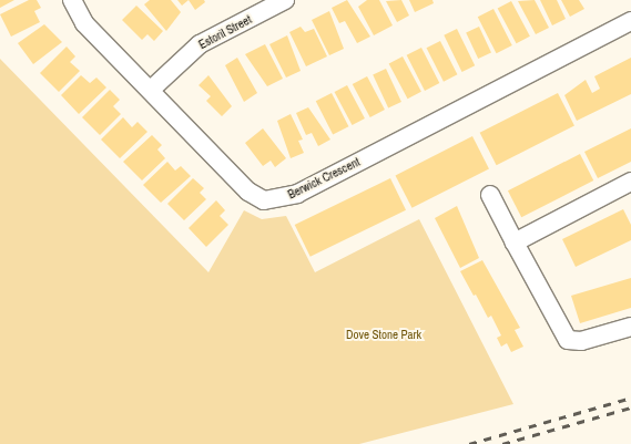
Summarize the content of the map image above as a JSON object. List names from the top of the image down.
{
  "streets": {
    "street": ["Estoril Street", "Berwick Crescent"]
  },
  "crossings": [
    ["Estoril Street", "Berwick Crescent"]
  ],
  "parks": ["Dove Stone Park"]
}
